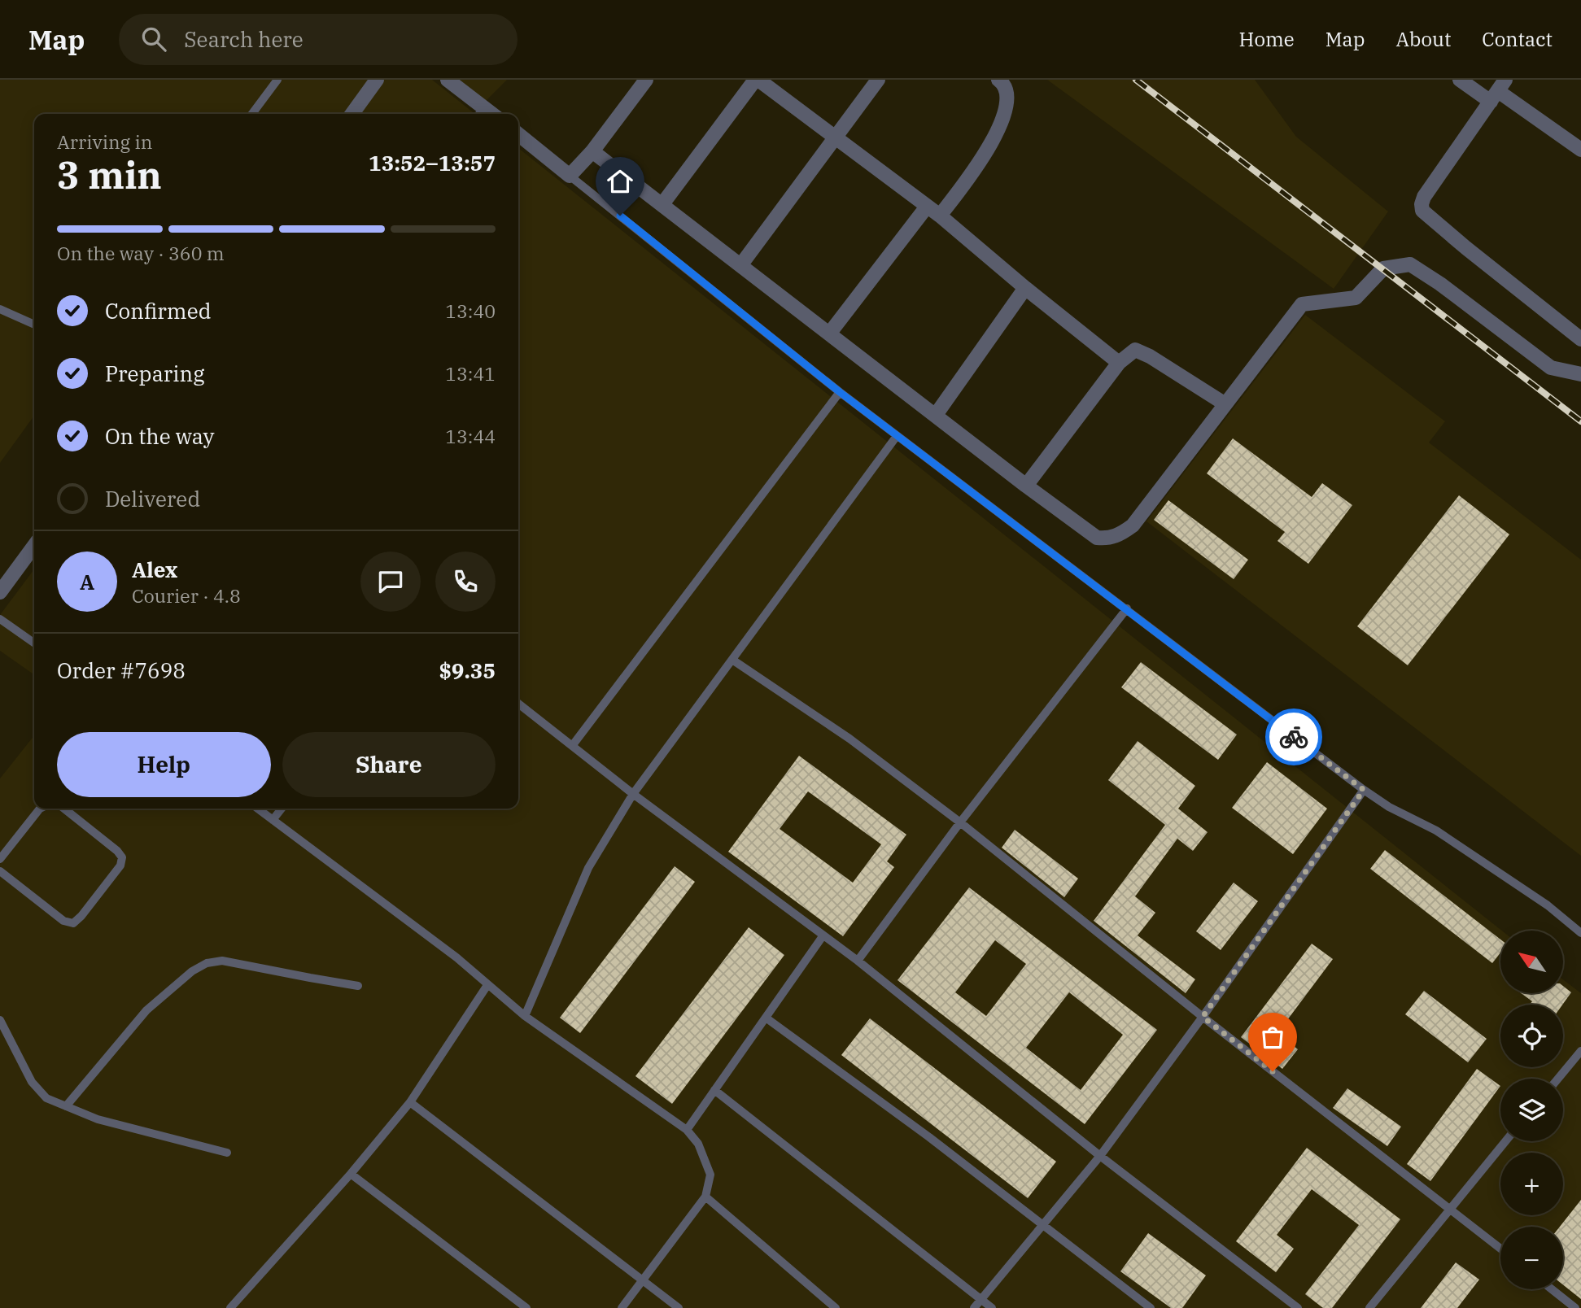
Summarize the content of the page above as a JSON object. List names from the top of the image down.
{
  "north": "top left",
  "page": {
    "header": "Map",
    "search": "Search here",
    "nav": [
      "Home",
      "Map",
      "About",
      "Contact"
    ],
    "heading": ["3 min", "Arriving in", "13:52–13:57"],
    "panel": [
      "Alex",
      "Courier · 4.8",
      "Order #7698",
      "$9.35"
    ],
    "bar": "On the way · 360 m",
    "list": [
      ["Confirmed", "13:40"],
      ["Preparing", "13:41"],
      ["On the way", "13:44"],
      "Delivered"
    ],
    "round": "A",
    "buttons": ["Help", "Share"],
    "map_buttons": ["+", "−"]
  }
}
